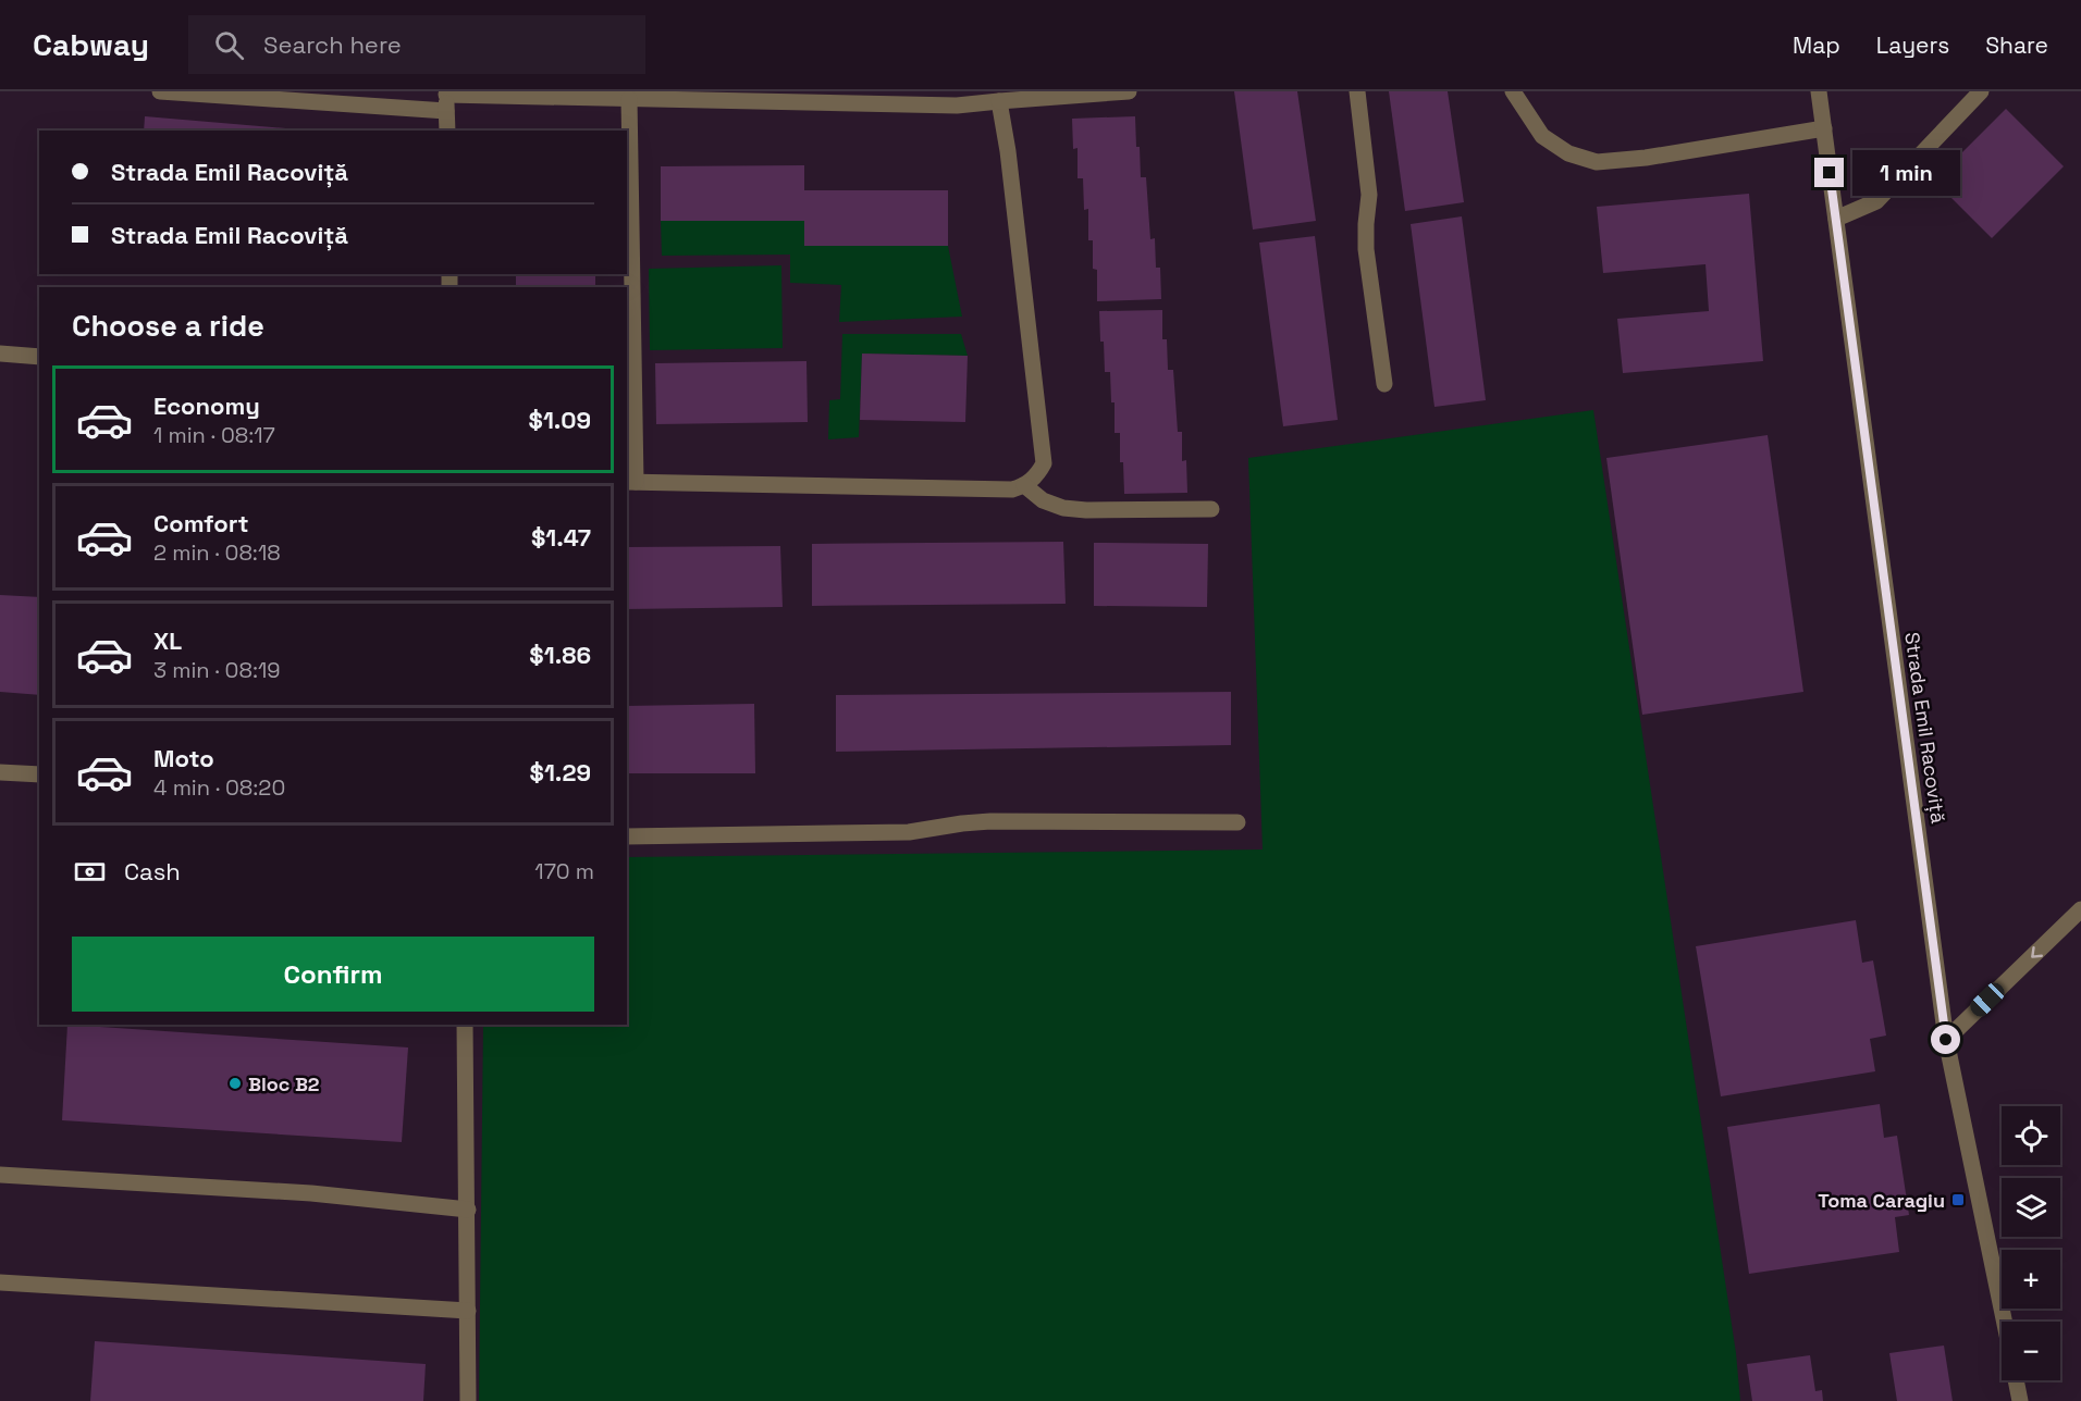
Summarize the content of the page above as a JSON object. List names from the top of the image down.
{
  "streets": {
    "street": ["Strada Emil Racoviță"]
  },
  "places": {
    "other": ["Bloc B2"],
    "transit": ["Toma Caragiu"]
  },
  "page": {
    "header": "Cabway",
    "search": "Search here",
    "nav": ["Map", "Layers", "Share"],
    "banner": ["Strada Emil Racoviță", "Strada Emil Racoviță"],
    "bubble": "1 min",
    "heading": "Choose a ride",
    "list": [
      {
        "name": "Economy",
        "note": "1 min · 08:17",
        "value": "$1.09"
      },
      {
        "name": "Comfort",
        "note": "2 min · 08:18",
        "value": "$1.47"
      },
      {
        "name": "XL",
        "note": "3 min · 08:19",
        "value": "$1.86"
      },
      {
        "name": "Moto",
        "note": "4 min · 08:20",
        "value": "$1.29"
      }
    ],
    "pay": ["Cash", "170 m"],
    "buttons": "Confirm",
    "map_buttons": ["+", "−"]
  }
}
